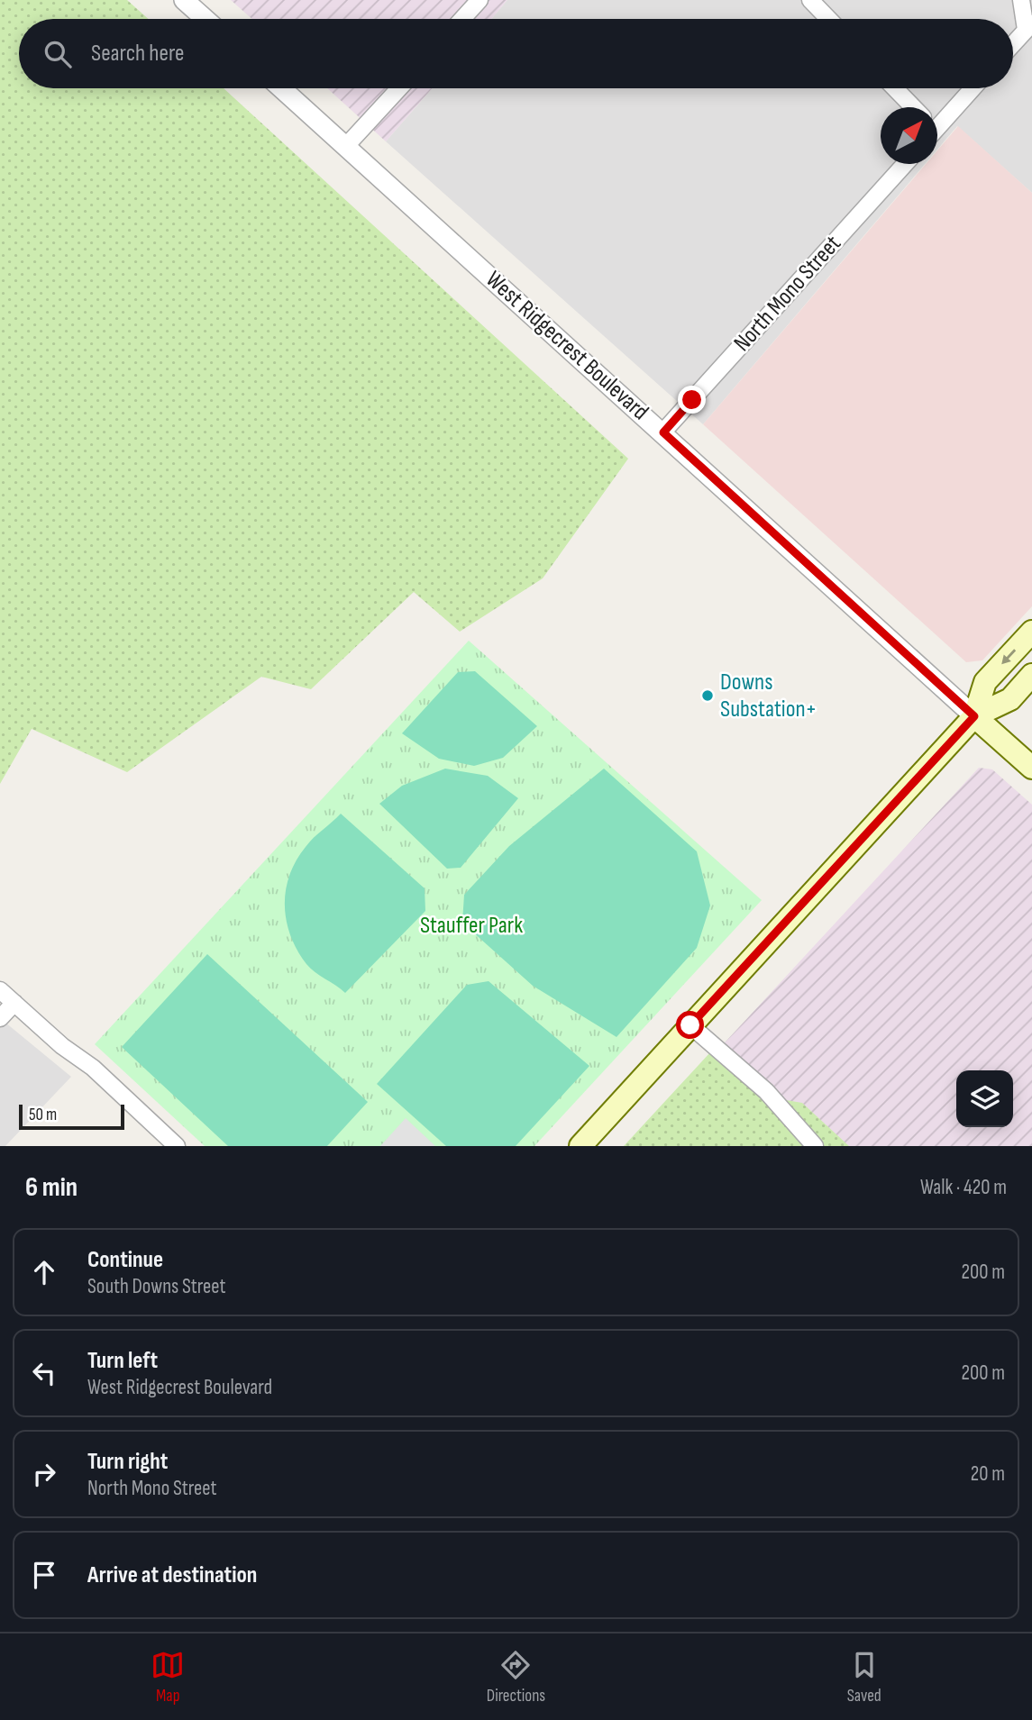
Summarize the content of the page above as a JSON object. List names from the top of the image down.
{
  "streets": {
    "main road": ["West Ridgecrest Boulevard"],
    "street": ["North Mono Street"]
  },
  "crossings": [
    ["North Mono Street", "West Ridgecrest Boulevard"]
  ],
  "parks": ["Stauffer Park"],
  "places": ["Downs Substation+"],
  "scale_bar": "50 m",
  "north": "top right",
  "page": {
    "search": "Search here",
    "scale": "50 m",
    "heading": ["6 min", "Walk · 420 m"],
    "list": [
      ["Continue", "South Downs Street", "200 m"],
      ["Turn left", "West Ridgecrest Boulevard", "200 m"],
      ["Turn right", "North Mono Street", "20 m"],
      "Arrive at destination"
    ],
    "nav": ["Map", "Directions", "Saved"]
  }
}
